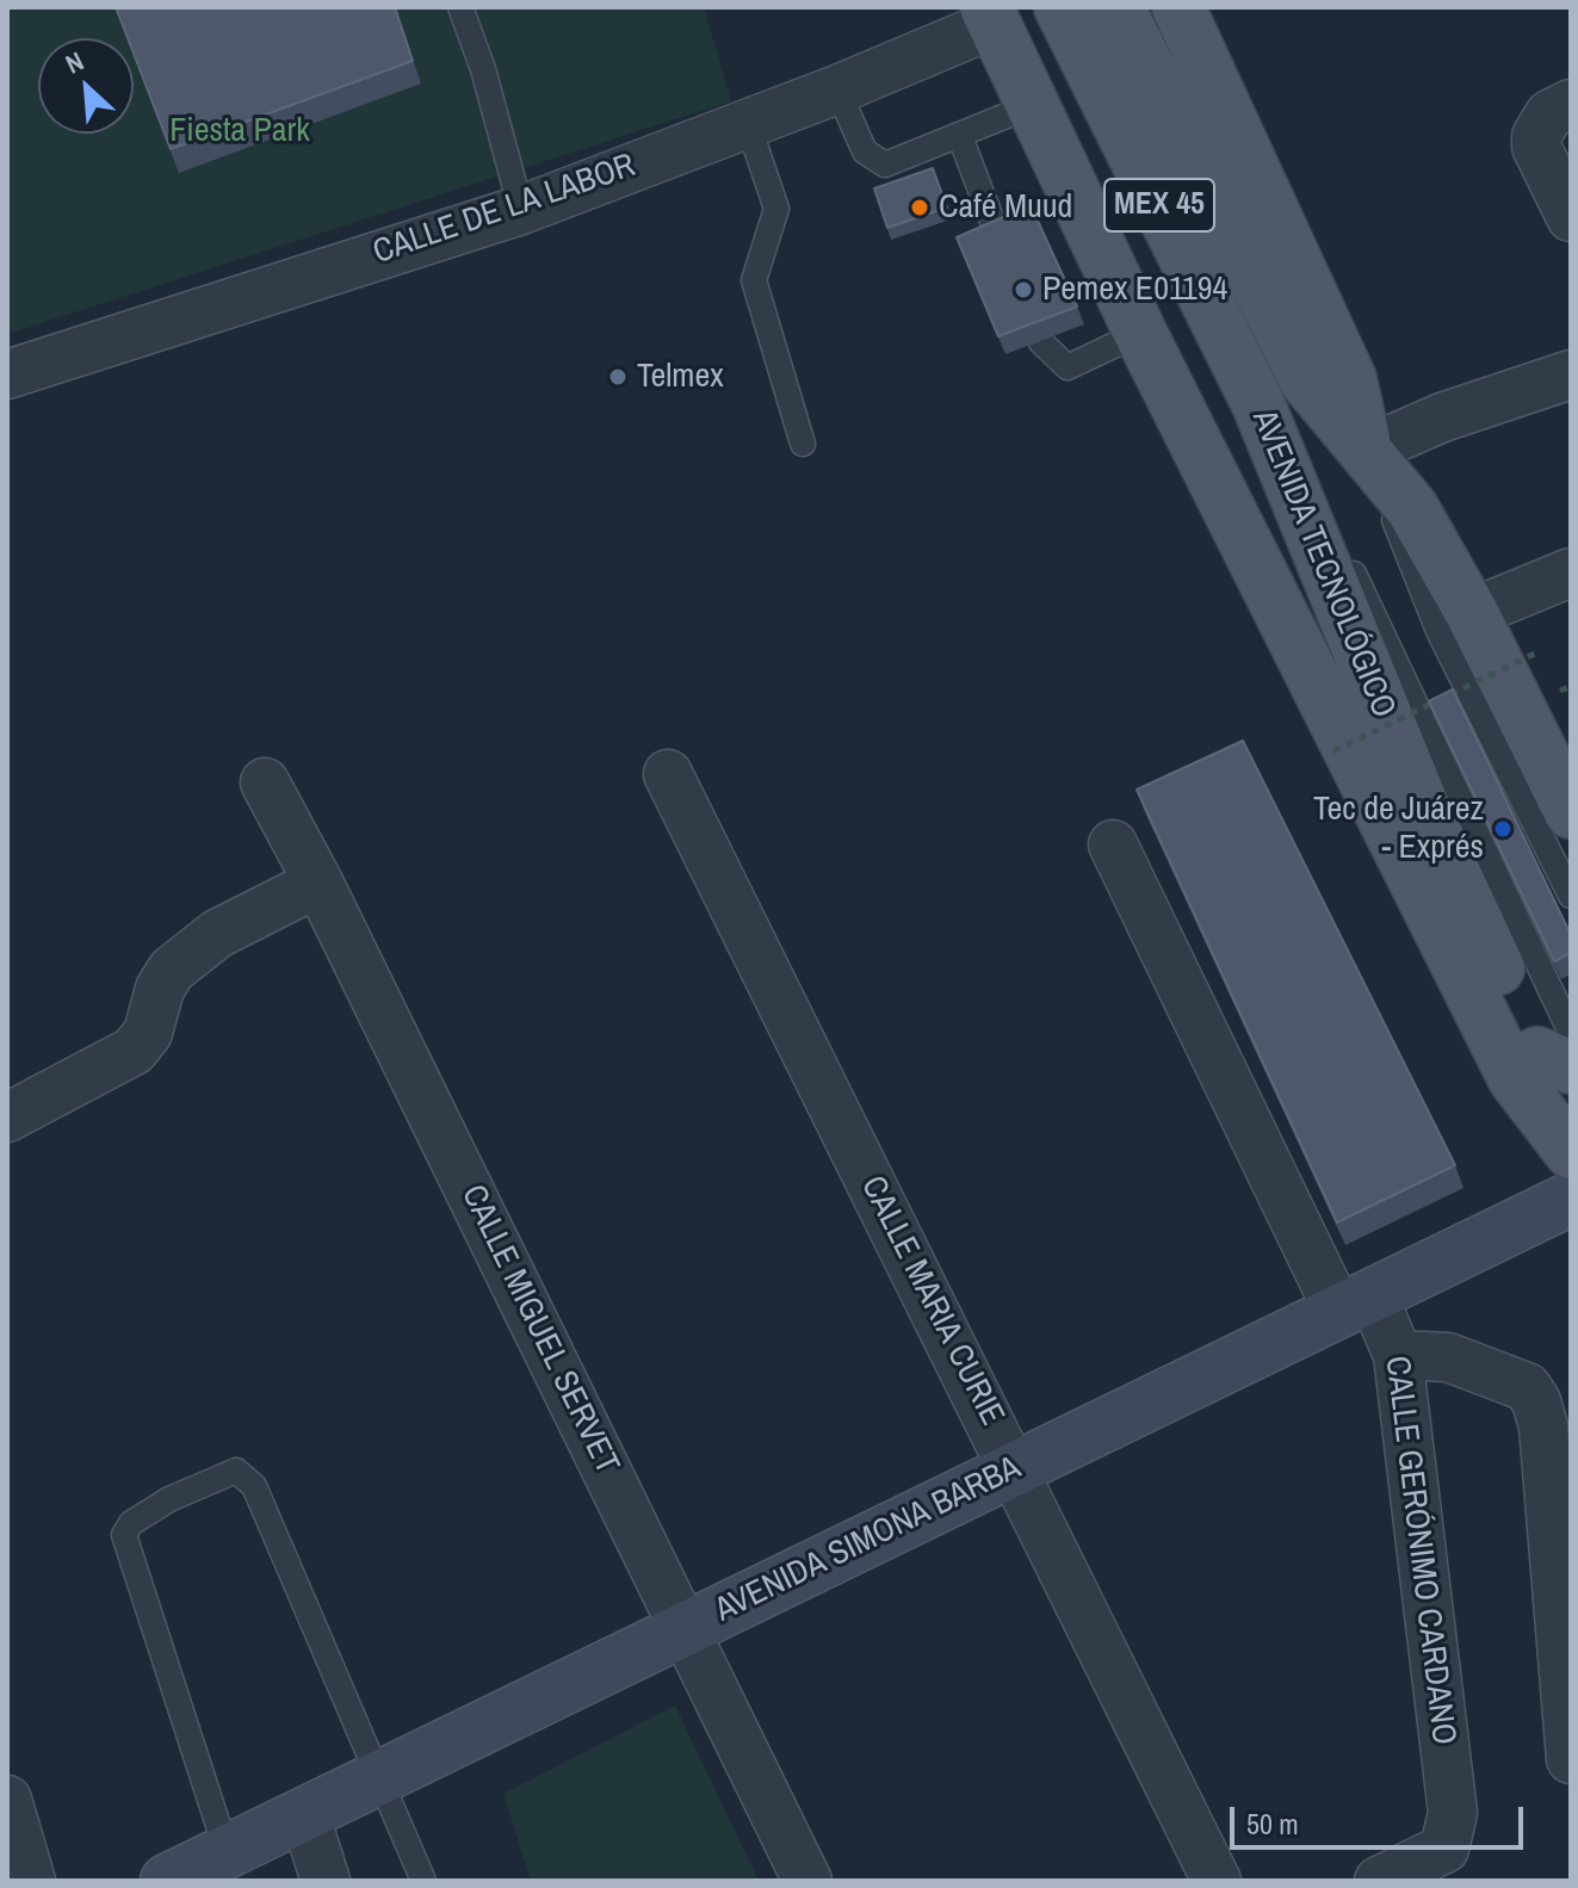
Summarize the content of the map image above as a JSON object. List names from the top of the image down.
{
  "streets": {
    "main road": ["MEX 45", "AVENIDA TECNOLÓGICO", "AVENIDA SIMONA BARBA"],
    "street": [
      "CALLE DE LA LABOR",
      "CALLE MARIA CURIE",
      "CALLE MIGUEL SERVET",
      "CALLE GERÓNIMO CARDANO"
    ]
  },
  "crossings": [
    ["CALLE MARIA CURIE", "AVENIDA SIMONA BARBA"],
    ["CALLE MIGUEL SERVET", "AVENIDA SIMONA BARBA"],
    ["AVENIDA SIMONA BARBA", "CALLE GERÓNIMO CARDANO"]
  ],
  "parks": ["Fiesta Park"],
  "places": [
    "Café Muud",
    "Pemex E01194",
    "Telmex",
    "Tec de Juárez - Exprés"
  ],
  "scale_bar": "50 m",
  "north": "top left"
}
